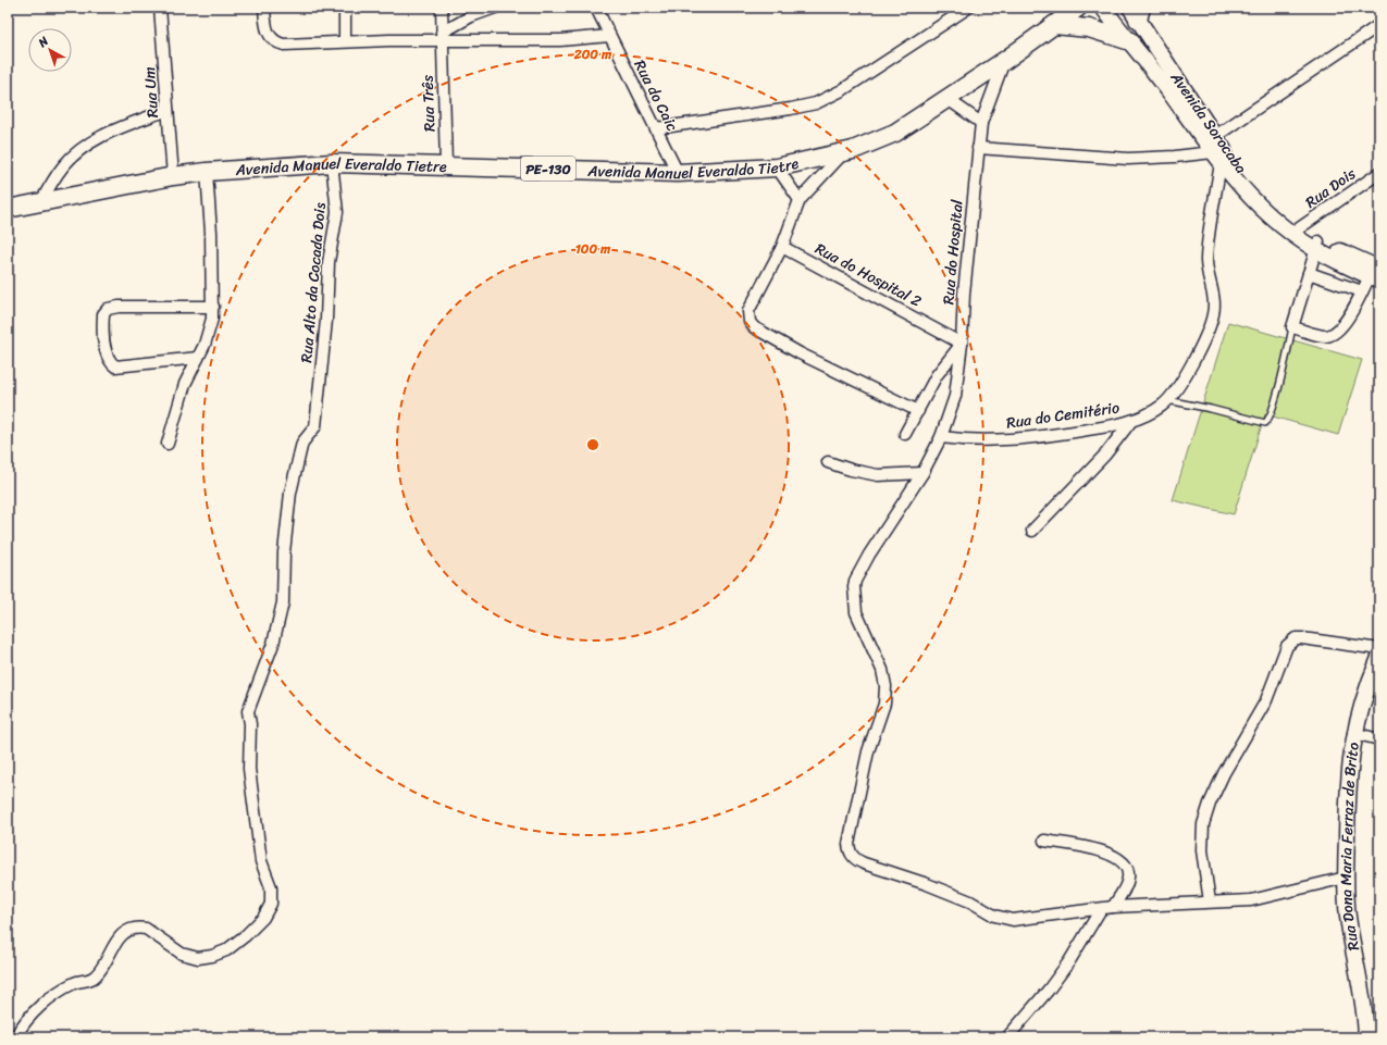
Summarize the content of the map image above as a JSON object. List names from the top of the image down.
{
  "streets": {
    "main road": ["Avenida Manuel Everaldo Tietre", "PE-130"],
    "street": [
      "Rua Um",
      "Rua do Caic",
      "Rua Três",
      "Avenida Sorocaba",
      "Rua Dois",
      "Rua do Hospital",
      "Rua do Hospital 2",
      "Rua Alto da Cocada Dois",
      "Rua do Cemitério",
      "Rua Dona Maria Ferraz de Brito"
    ]
  },
  "crossings": [
    ["Rua Um", "Avenida Manuel Everaldo Tietre"],
    ["Rua do Caic", "Avenida Manuel Everaldo Tietre"],
    ["Rua Três", "Avenida Manuel Everaldo Tietre"],
    ["Avenida Sorocaba", "Rua Dois"],
    ["Avenida Sorocaba", "Rua do Hospital"],
    ["Avenida Sorocaba", "Rua do Cemitério"],
    ["Avenida Manuel Everaldo Tietre", "Rua do Hospital"],
    ["Avenida Manuel Everaldo Tietre", "Rua Alto da Cocada Dois"],
    ["Rua do Hospital", "Rua do Hospital 2"],
    ["Rua do Hospital", "Rua do Cemitério"],
    ["Rua do Hospital", "Rua Dona Maria Ferraz de Brito"]
  ],
  "north": "top left",
  "rings": ["200 m", "100 m"]
}
